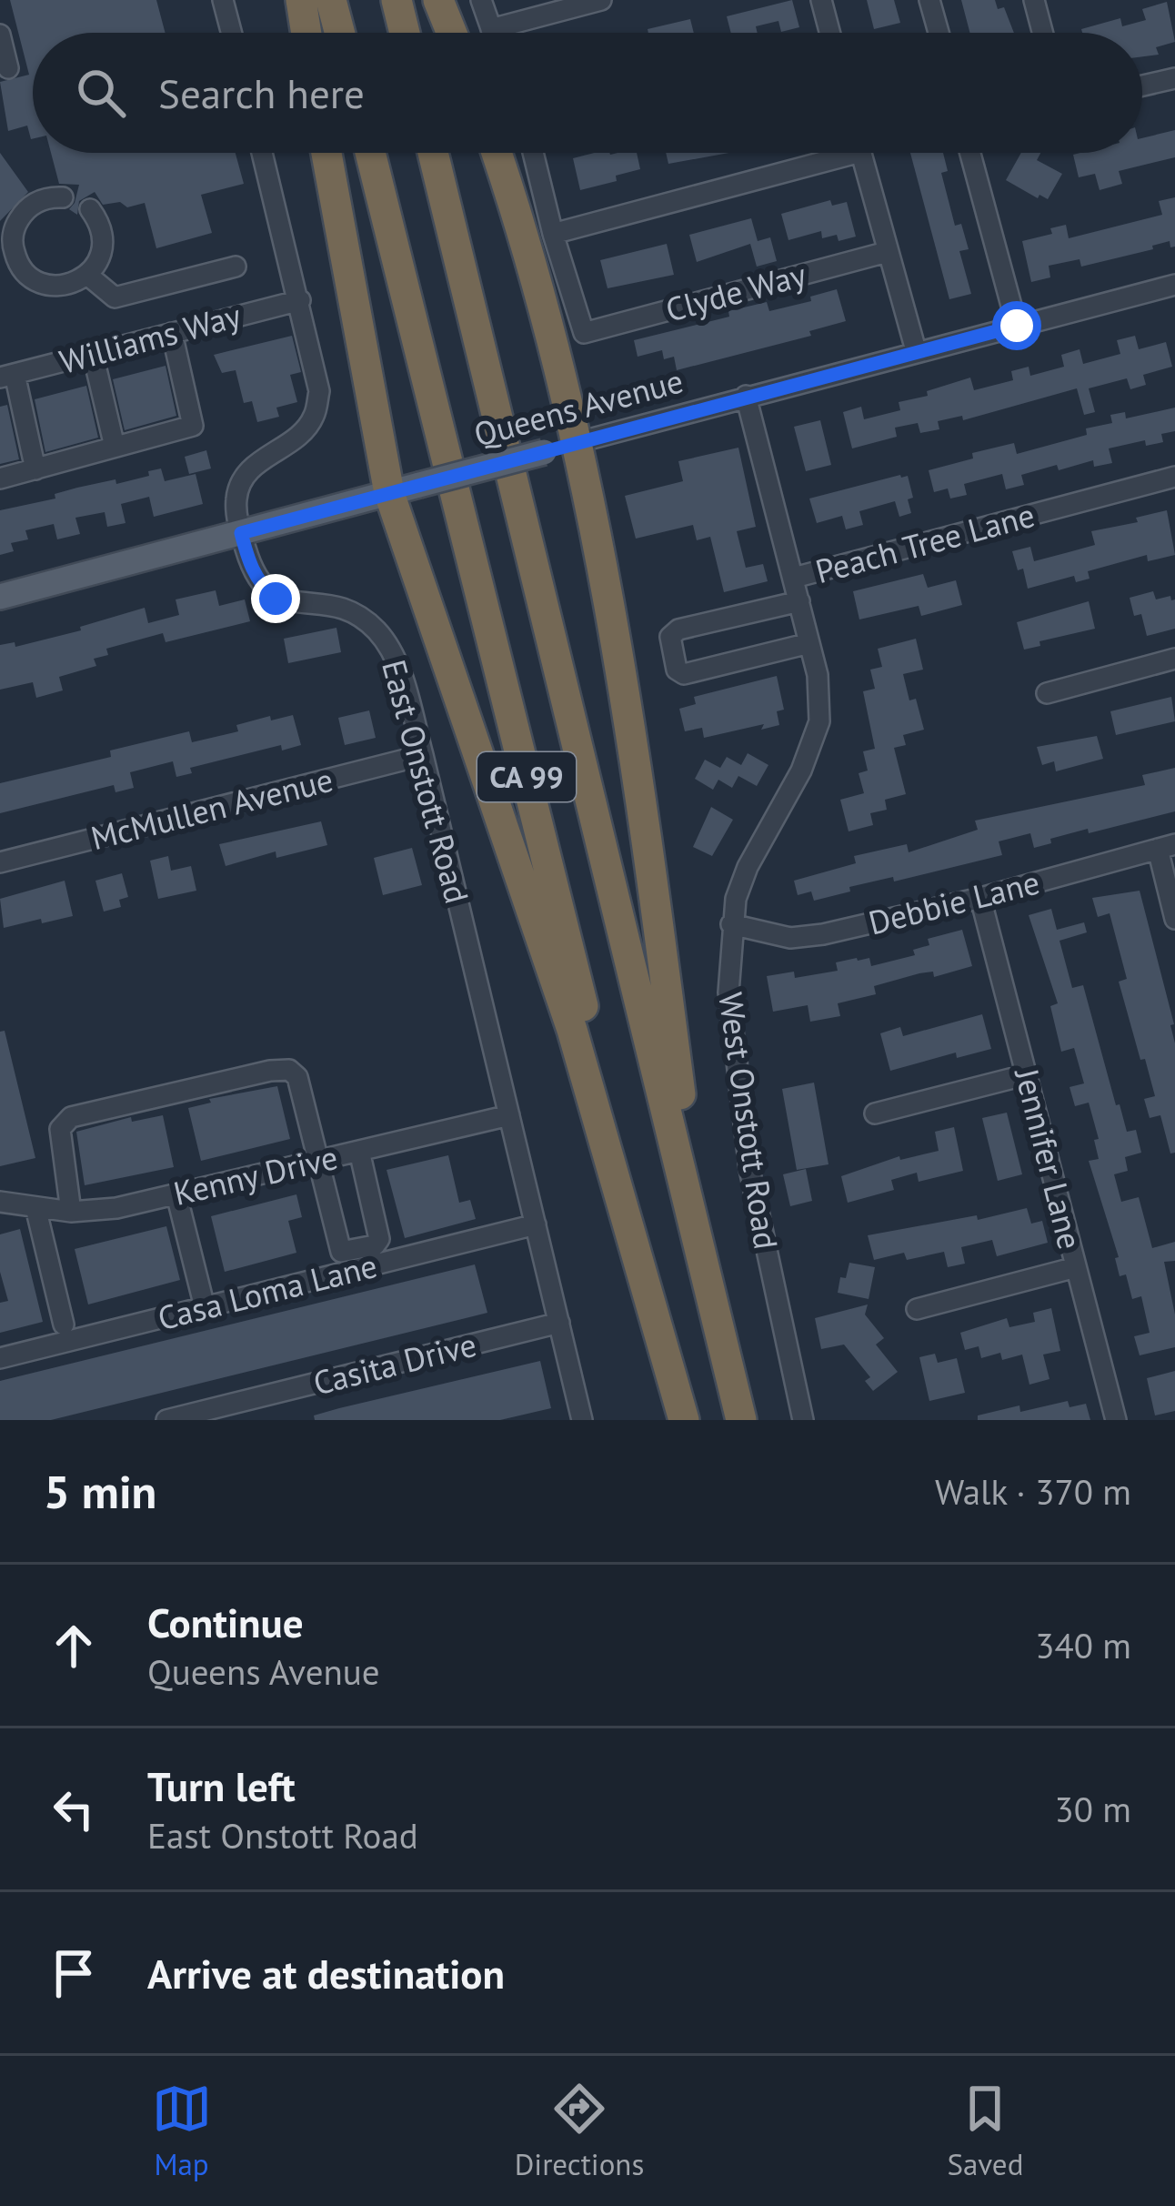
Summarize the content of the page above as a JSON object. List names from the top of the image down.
{
  "streets": {
    "highway": ["CA 99"],
    "main road": ["Queens Avenue"],
    "street": [
      "Clyde Way",
      "Williams Way",
      "Peach Tree Lane",
      "East Onstott Road",
      "McMullen Avenue",
      "Debbie Lane",
      "West Onstott Road",
      "Jennifer Lane",
      "Kenny Drive",
      "Casa Loma Lane",
      "Casita Drive"
    ]
  },
  "crossings": [
    ["Williams Way", "East Onstott Road"],
    ["Queens Avenue", "Peach Tree Lane"],
    ["Queens Avenue", "East Onstott Road"],
    ["Peach Tree Lane", "West Onstott Road"],
    ["East Onstott Road", "McMullen Avenue"],
    ["East Onstott Road", "Kenny Drive"],
    ["East Onstott Road", "Casa Loma Lane"],
    ["East Onstott Road", "Casita Drive"],
    ["Debbie Lane", "West Onstott Road"],
    ["Debbie Lane", "Jennifer Lane"]
  ],
  "page": {
    "search": "Search here",
    "heading": ["5 min", "Walk · 370 m"],
    "list": [
      ["Continue", "Queens Avenue", "340 m"],
      ["Turn left", "East Onstott Road", "30 m"],
      "Arrive at destination"
    ],
    "nav": ["Map", "Directions", "Saved"]
  }
}
